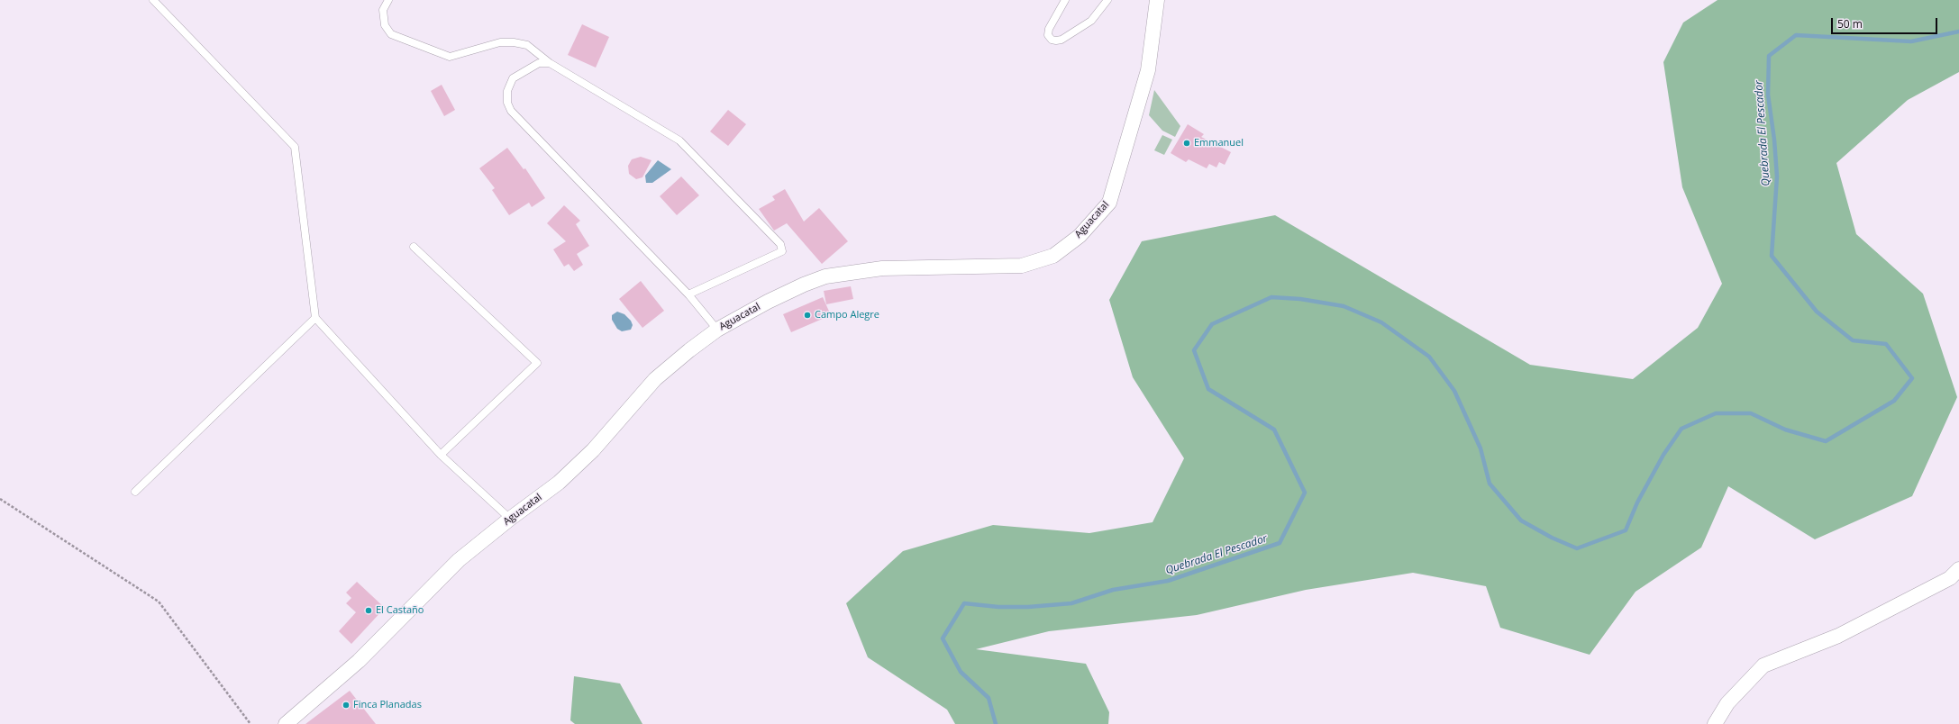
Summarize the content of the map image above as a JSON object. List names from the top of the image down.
{
  "streets": {
    "street": ["Aguacatal"]
  },
  "water": ["Quebrada El Pescador"],
  "places": [
    "Emmanuel",
    "Campo Alegre",
    "El Castaño",
    "Finca Planadas"
  ],
  "scale_bar": "50 m"
}
